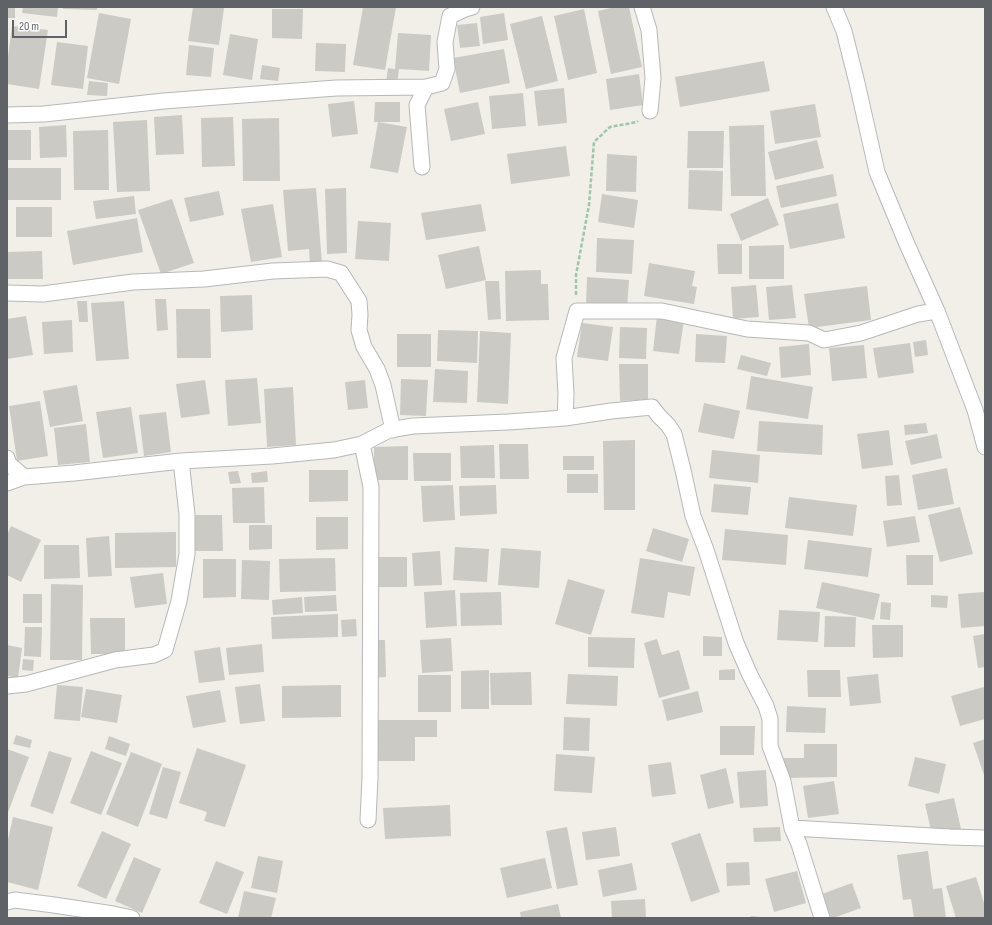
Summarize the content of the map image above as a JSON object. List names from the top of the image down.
{
  "scale_bar": "20 m"
}
